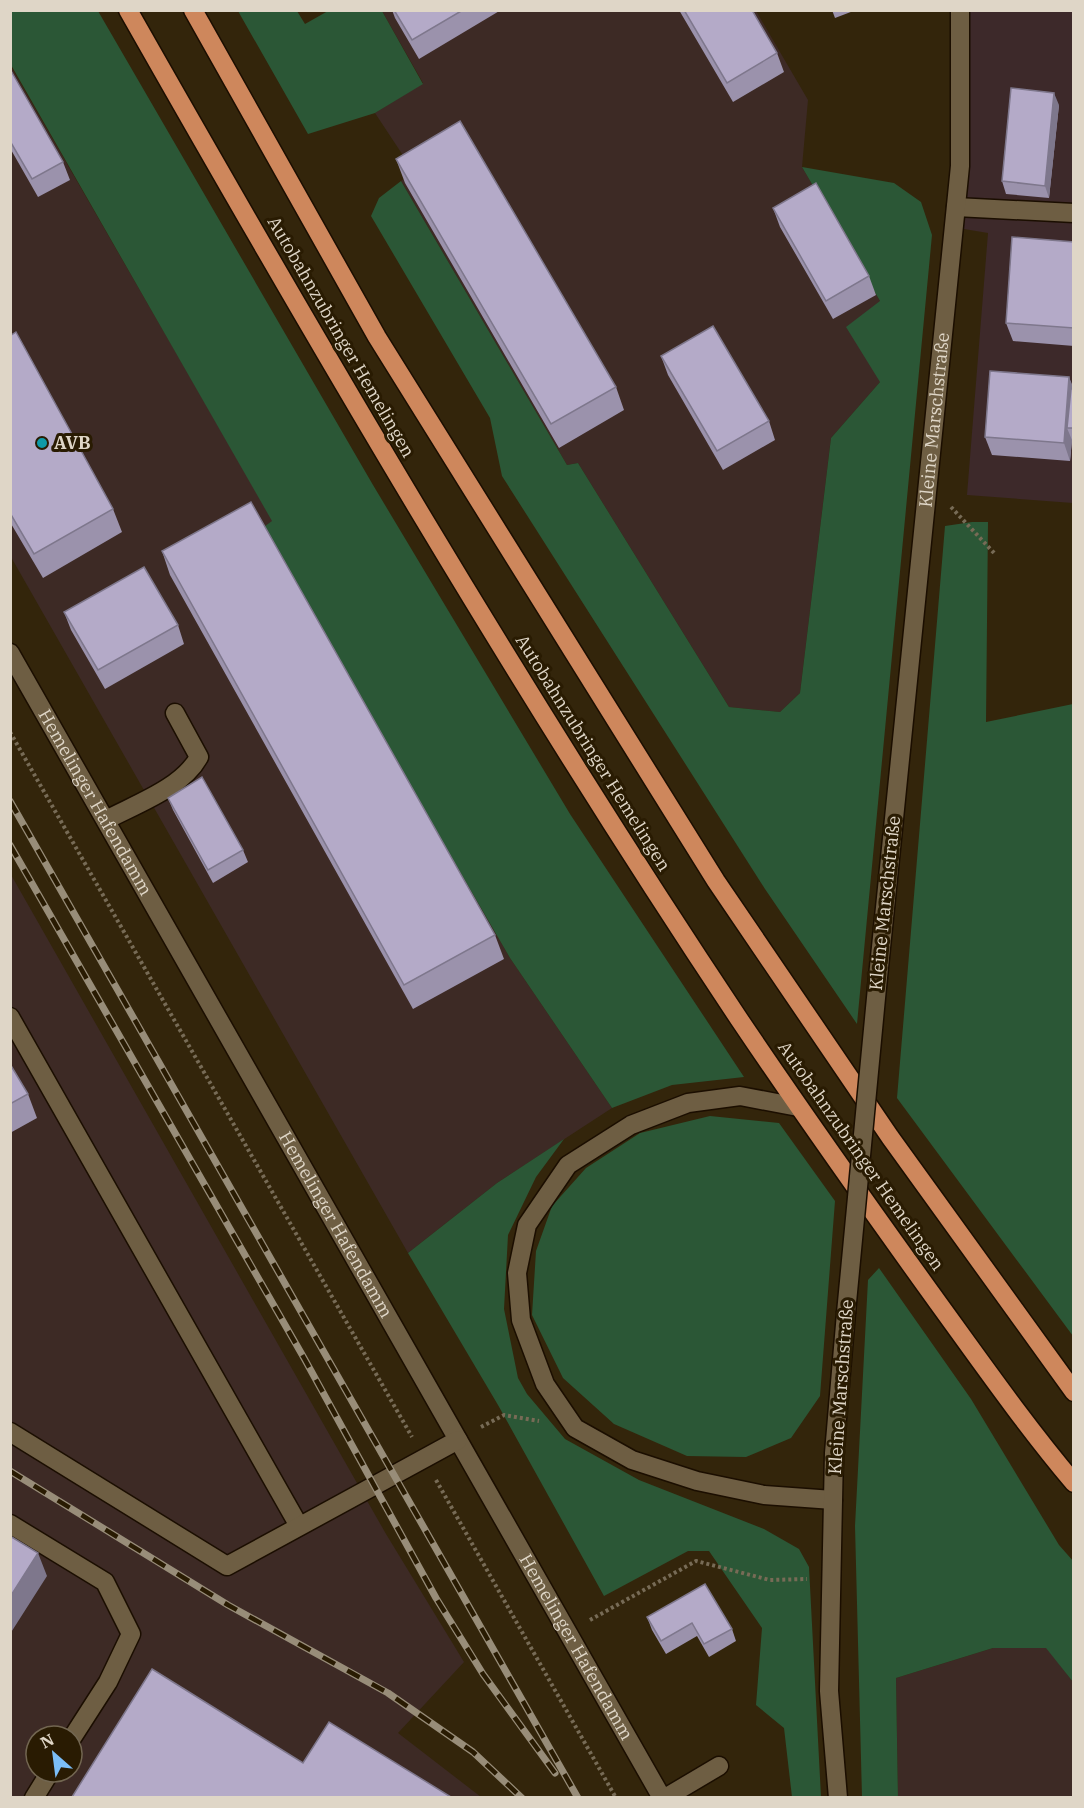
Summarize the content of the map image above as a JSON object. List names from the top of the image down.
{
  "streets": {
    "highway": ["Autobahnzubringer Hemelingen"],
    "street": ["Kleine Marschstraße", "Hemelinger Hafendamm"]
  },
  "places": ["AVB"],
  "north": "top left"
}
